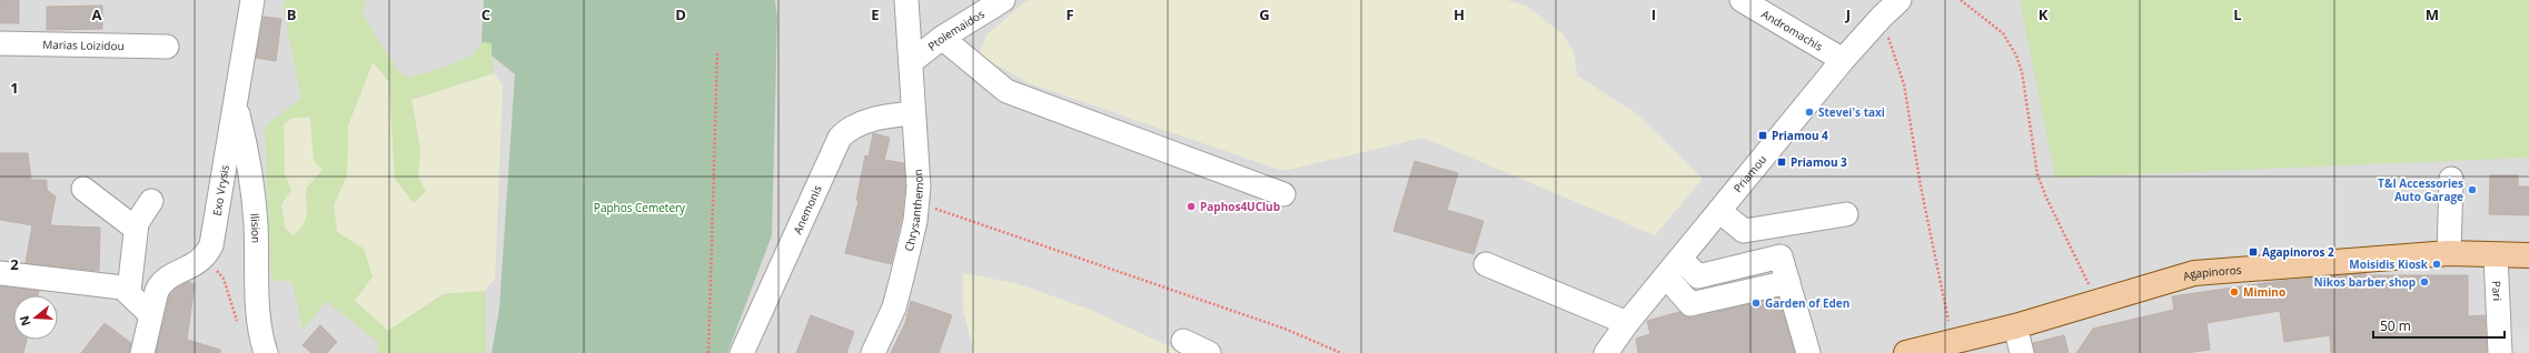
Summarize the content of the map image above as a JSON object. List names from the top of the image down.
{
  "streets": {
    "main road": ["Agapinoros"],
    "street": [
      "Ptolemaidos",
      "Andromachis",
      "Marias Loizidou",
      "Priamou",
      "Exo Vrysis",
      "Anemonis",
      "Chrysanthemon",
      "Ilision",
      "Pari"
    ]
  },
  "crossings": [
    ["Ptolemaidos", "Chrysanthemon"],
    ["Andromachis", "Priamou"],
    ["Exo Vrysis", "Ilision"],
    ["Anemonis", "Chrysanthemon"],
    ["Agapinoros", "Pari"]
  ],
  "parks": ["Paphos Cemetery"],
  "places": {
    "other": [
      "Stevei's taxi",
      "T&I Accessories Auto Garage",
      "Paphos4UClub",
      "Moisidis Kiosk",
      "Nikos barber shop",
      "Mimino",
      "Garden of Eden"
    ],
    "transit": ["Priamou 4", "Priamou 3", "Agapinoros 2"]
  },
  "scale_bar": "50 m",
  "north": "left",
  "grid": {
    "columns": [
      "A",
      "B",
      "C",
      "D",
      "E",
      "F",
      "G",
      "H",
      "I",
      "J",
      "K",
      "L",
      "M"
    ],
    "rows": ["1", "2"]
  }
}
